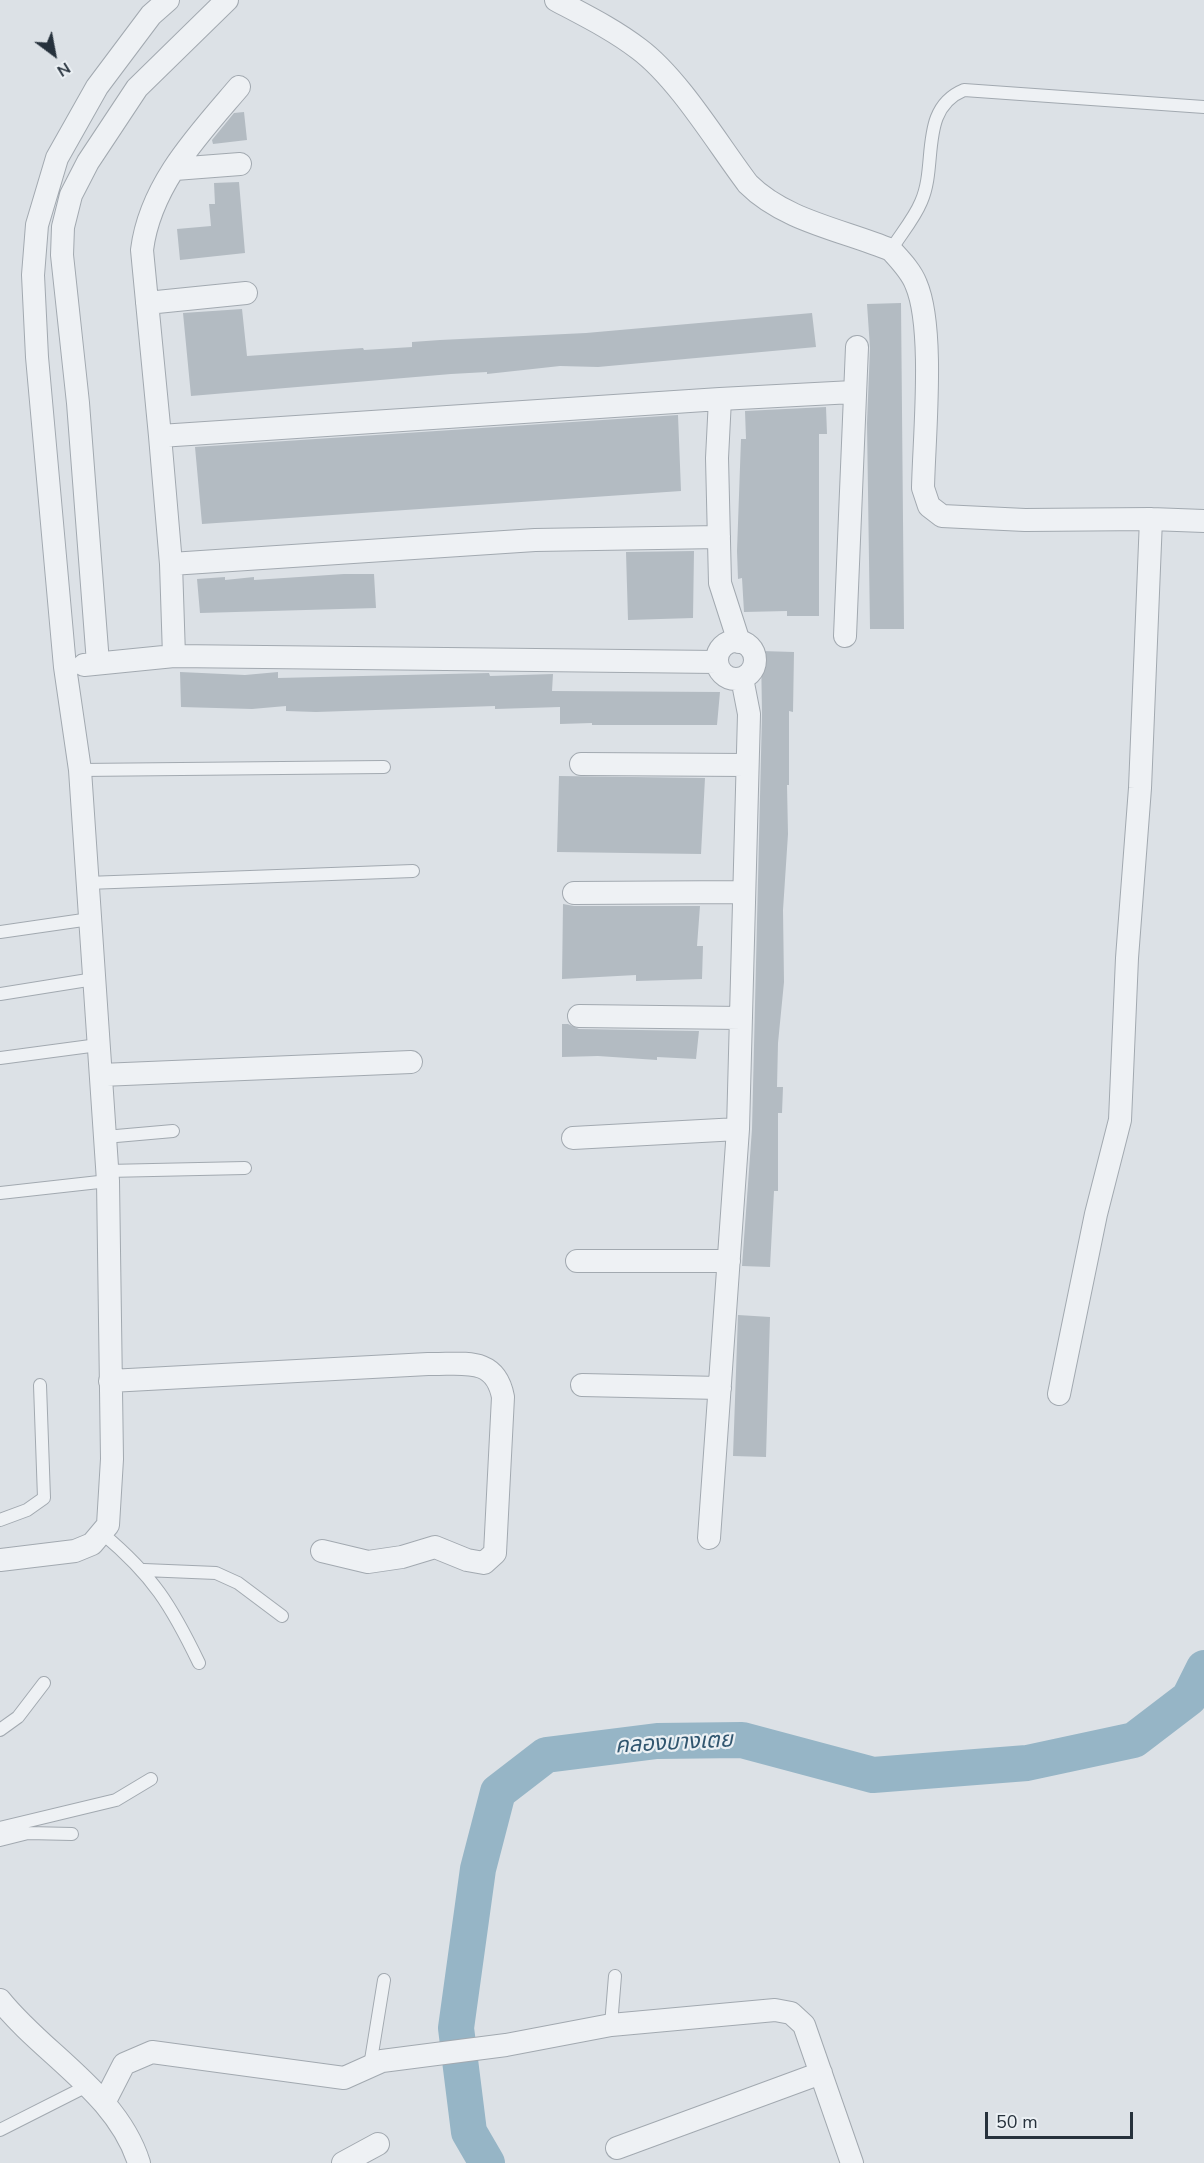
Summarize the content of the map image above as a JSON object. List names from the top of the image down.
{
  "water": ["คลองบางเตย"],
  "scale_bar": "50 m",
  "north": "bottom right"
}
